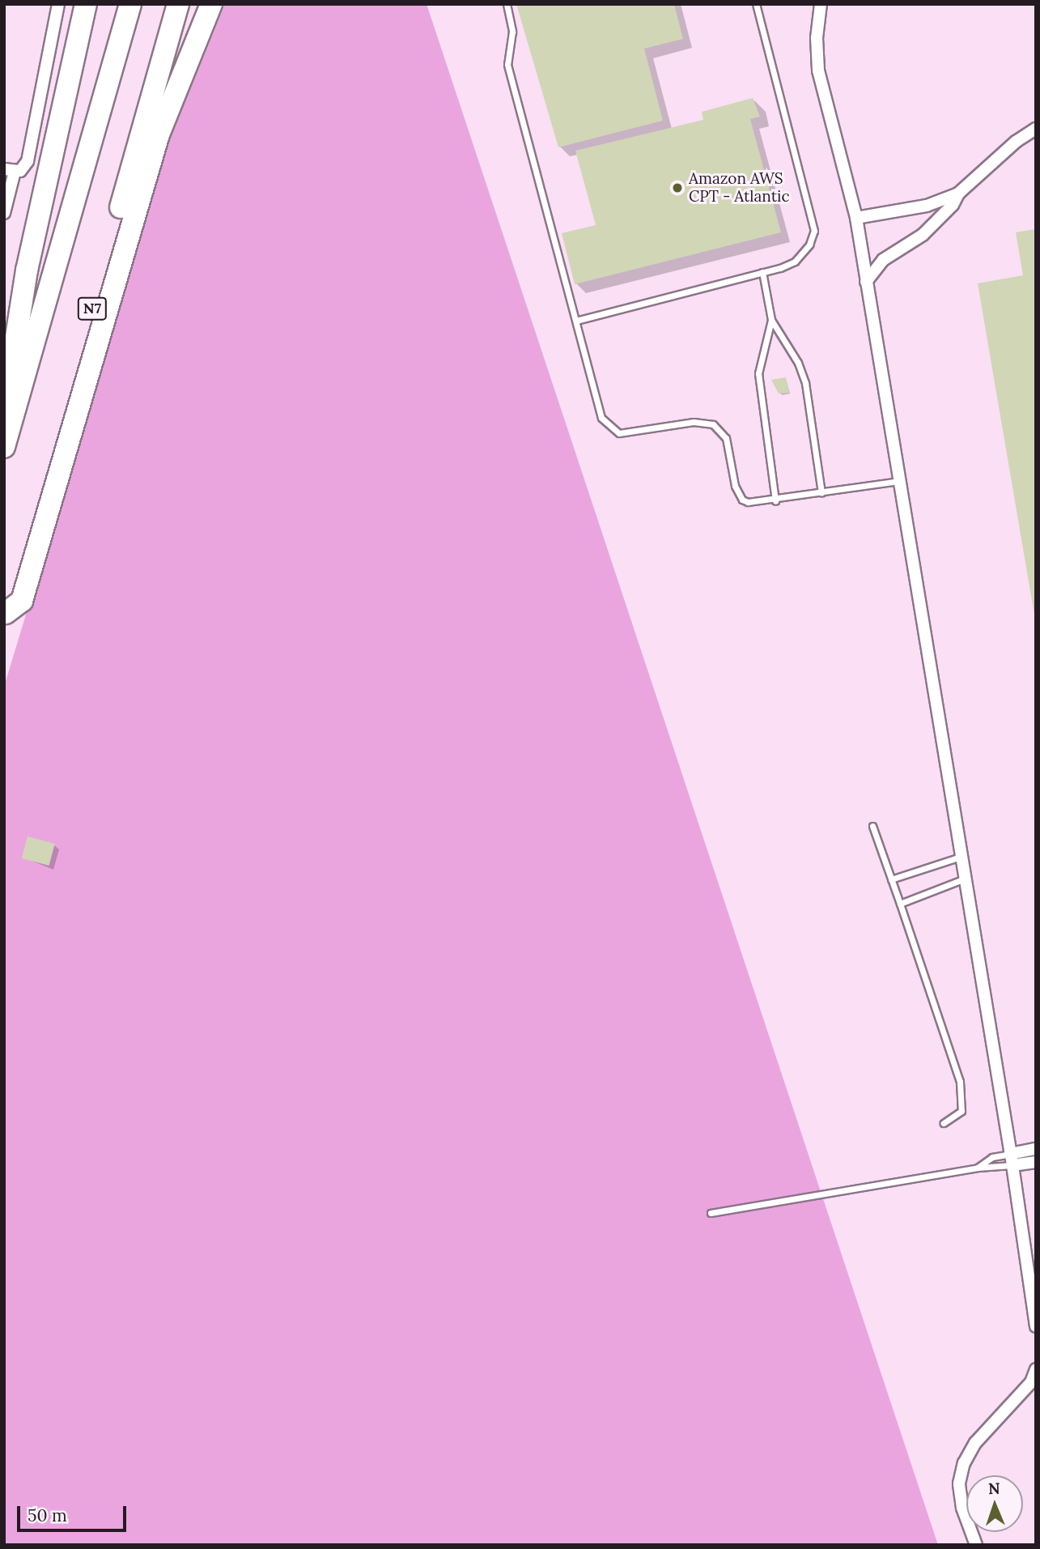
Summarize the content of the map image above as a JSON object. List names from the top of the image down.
{
  "streets": {
    "highway": ["N7"]
  },
  "places": ["Amazon AWS CPT - Atlantic"],
  "scale_bar": "50 m",
  "north": "top"
}
